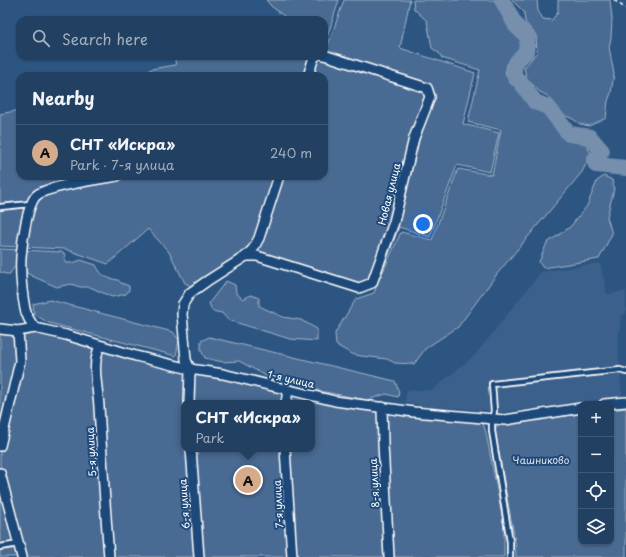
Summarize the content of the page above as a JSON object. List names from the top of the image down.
{
  "streets": {
    "street": [
      "Новая улица",
      "1-я улица",
      "5-я улица",
      "8-я улица",
      "6-я улица",
      "7-я улица"
    ]
  },
  "crossings": [
    ["1-я улица", "5-я улица"],
    ["1-я улица", "8-я улица"]
  ],
  "parks": ["Чашниково"],
  "page": {
    "search": "Search here",
    "heading": "Nearby",
    "list": [
      {
        "mark": "A",
        "name": "СНТ «Искра»",
        "note": "Park · 7-я улица",
        "value": "240 m"
      }
    ],
    "popup": ["СНТ «Искра»", "Park"],
    "map_buttons": ["+", "−"],
    "pins": "A"
  }
}
